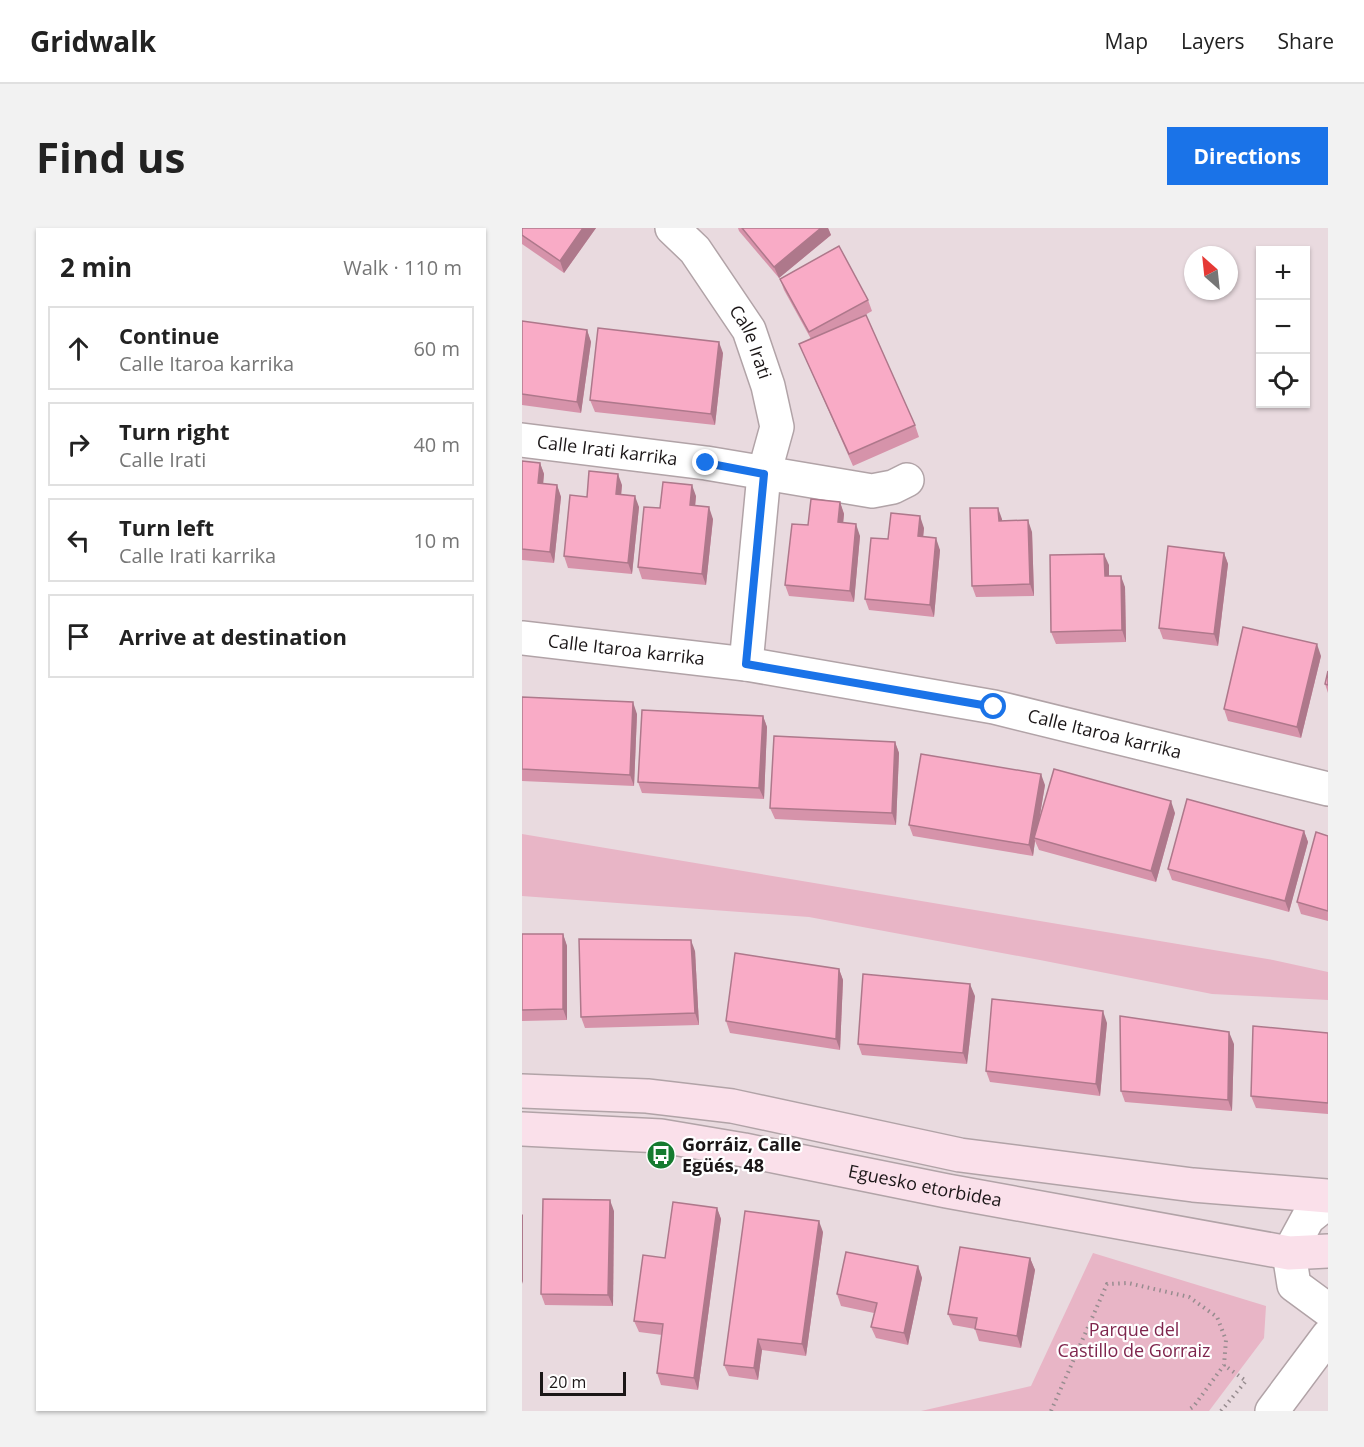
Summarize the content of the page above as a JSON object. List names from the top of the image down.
{
  "streets": {
    "street": [
      "Calle Irati",
      "Calle Irati karrika",
      "Calle Itaroa karrika",
      "Eguesko etorbidea"
    ]
  },
  "crossings": [
    ["Calle Irati", "Calle Irati karrika"],
    ["Calle Irati", "Calle Itaroa karrika"]
  ],
  "parks": ["Parque del Castillo de Gorraiz"],
  "places": {
    "bus stop": ["Gorráiz, Calle Egüés, 48"]
  },
  "scale_bar": "20 m",
  "north": "top left",
  "page": {
    "header": "Gridwalk",
    "nav": ["Map", "Layers", "Share"],
    "buttons": "Directions",
    "title": "Find us",
    "heading": ["2 min", "Walk · 110 m"],
    "map_buttons": ["+", "−"],
    "list": [
      ["Continue", "Calle Itaroa karrika", "60 m"],
      ["Turn right", "Calle Irati", "40 m"],
      ["Turn left", "Calle Irati karrika", "10 m"],
      "Arrive at destination"
    ],
    "scale": "20 m"
  }
}
